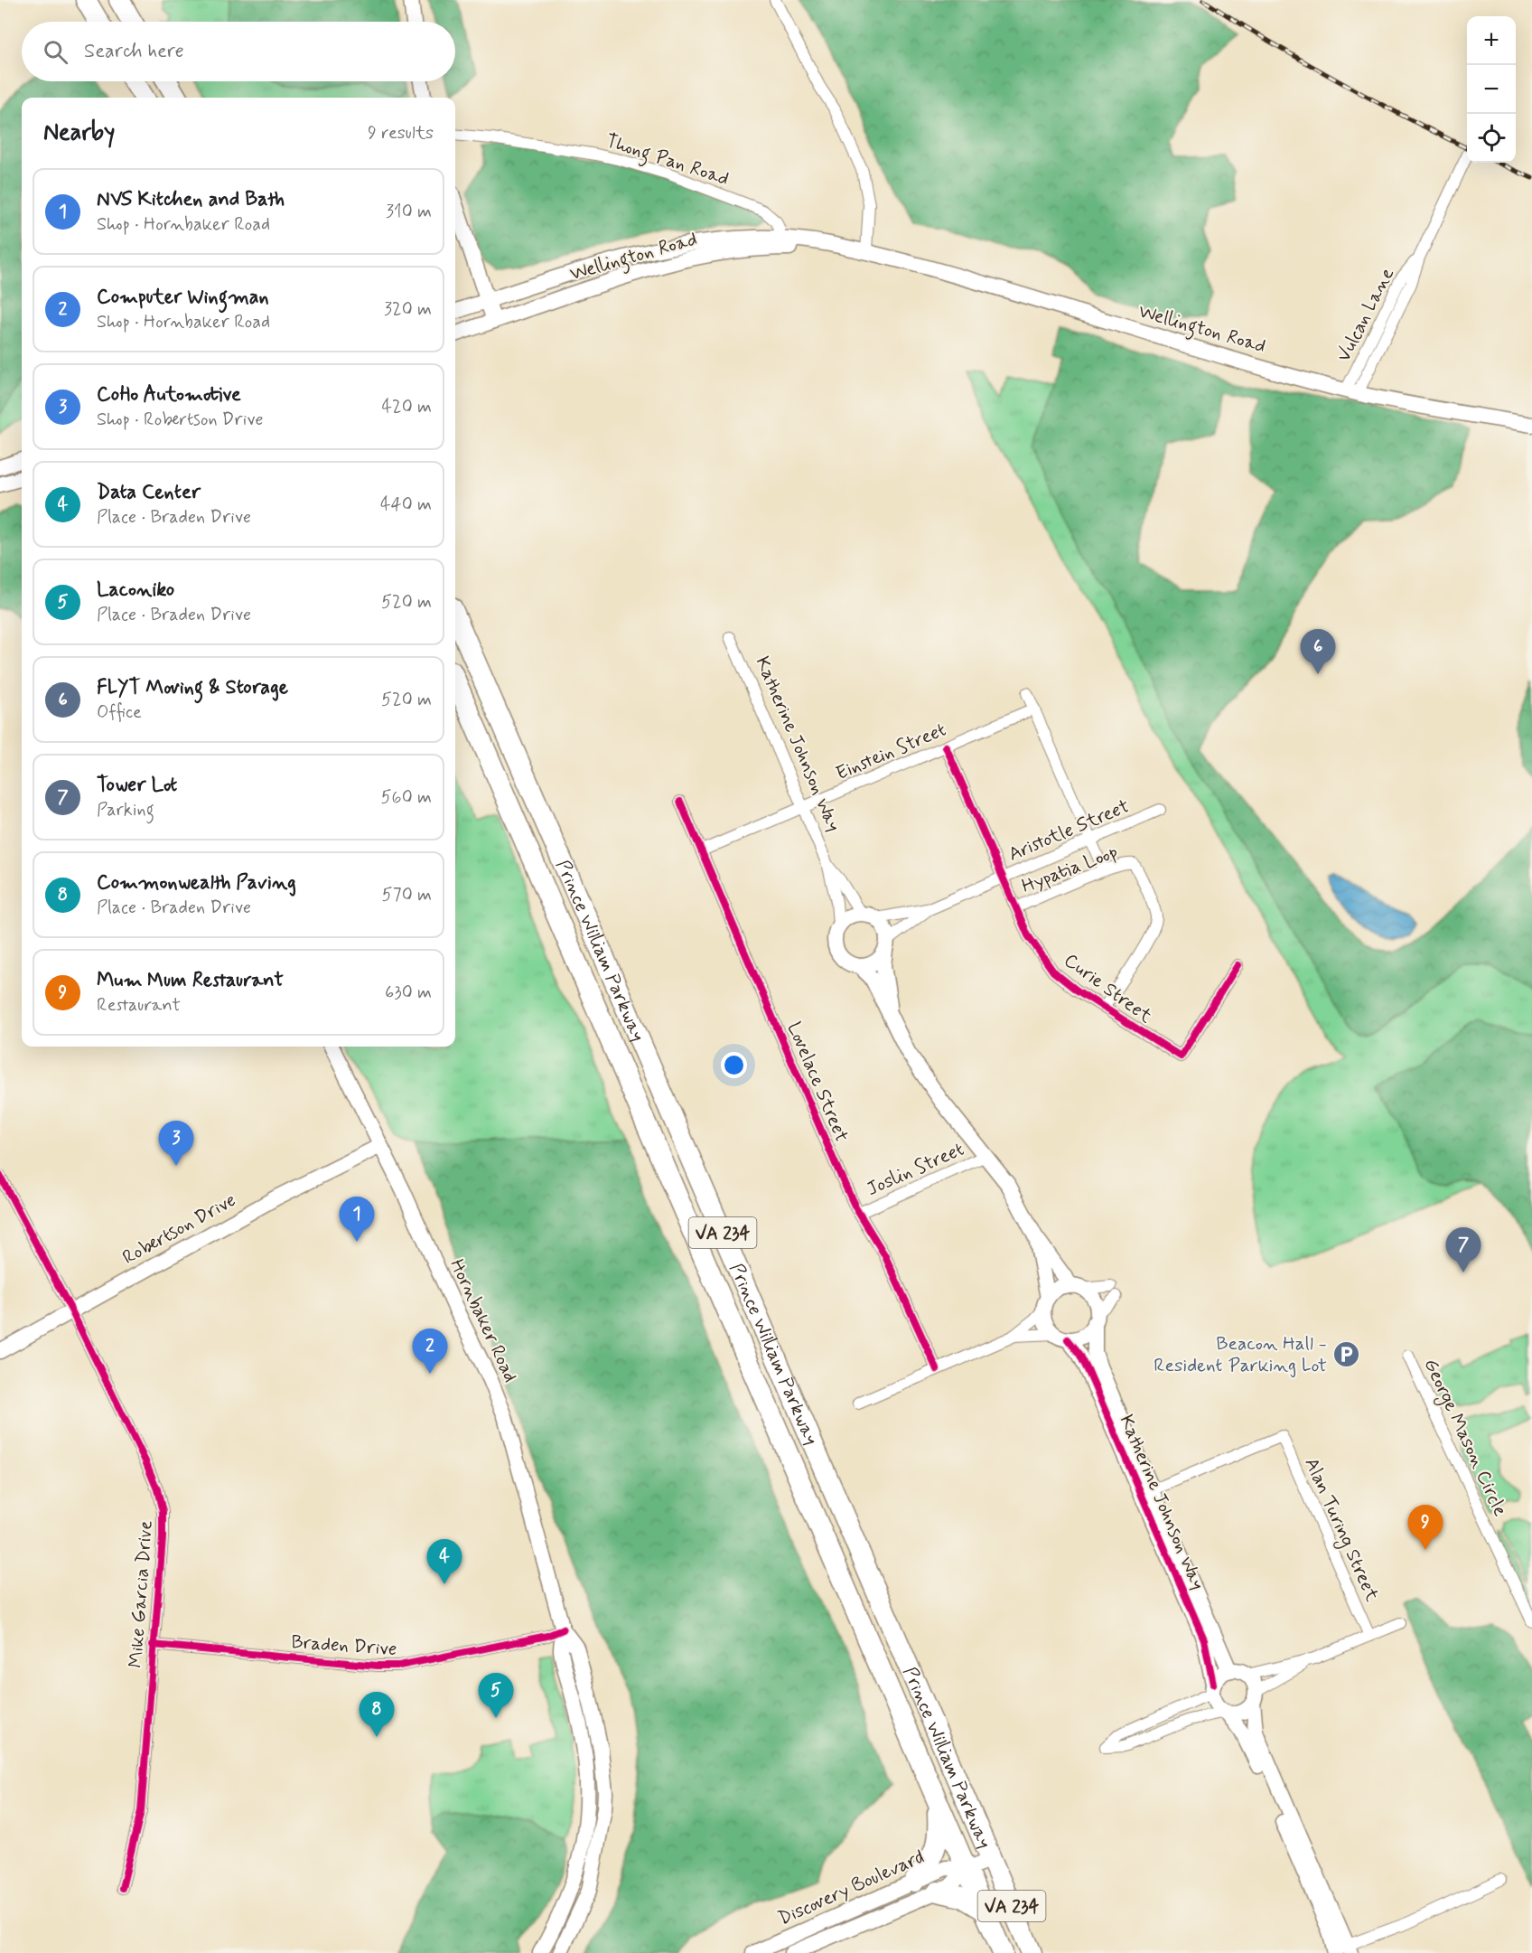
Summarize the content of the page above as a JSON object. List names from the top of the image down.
{
  "streets": {
    "highway": ["Prince William Parkway", "VA 234"],
    "main road": [
      "Wellington Road",
      "Katherine Johnson Way",
      "Robertson Drive",
      "Hornbaker Road",
      "Discovery Boulevard"
    ],
    "street": [
      "Thong Pan Road",
      "Vulcan Lane",
      "Einstein Street",
      "Aristotle Street",
      "Hypatia Loop",
      "Curie Street",
      "Lovelace Street",
      "Joslin Street",
      "George Mason Circle",
      "Alan Turing Street",
      "Mike Garcia Drive",
      "Braden Drive"
    ]
  },
  "crossings": [
    ["Thong Pan Road", "Wellington Road"],
    ["Wellington Road", "Vulcan Lane"],
    ["Katherine Johnson Way", "Einstein Street"],
    ["Katherine Johnson Way", "Aristotle Street"],
    ["Katherine Johnson Way", "Alan Turing Street"],
    ["Einstein Street", "Curie Street"],
    ["Einstein Street", "Lovelace Street"],
    ["Aristotle Street", "Curie Street"],
    ["Hypatia Loop", "Curie Street"],
    ["Prince William Parkway", "Discovery Boulevard"],
    ["Lovelace Street", "Joslin Street"],
    ["Robertson Drive", "Hornbaker Road"],
    ["Robertson Drive", "Mike Garcia Drive"],
    ["Hornbaker Road", "Braden Drive"],
    ["Mike Garcia Drive", "Braden Drive"]
  ],
  "places": {
    "parking": ["Beacon Hall - Resident Parking Lot"]
  },
  "page": {
    "map_buttons": ["+", "−"],
    "search": "Search here",
    "heading": ["Nearby", "9 results"],
    "list": [
      {
        "mark": "1",
        "name": "NVS Kitchen and Bath",
        "note": "Shop · Hornbaker Road",
        "value": "310 m"
      },
      {
        "mark": "2",
        "name": "Computer Wingman",
        "note": "Shop · Hornbaker Road",
        "value": "320 m"
      },
      {
        "mark": "3",
        "name": "CoHo Automotive",
        "note": "Shop · Robertson Drive",
        "value": "420 m"
      },
      {
        "mark": "4",
        "name": "Data Center",
        "note": "Place · Braden Drive",
        "value": "440 m"
      },
      {
        "mark": "5",
        "name": "Laconiko",
        "note": "Place · Braden Drive",
        "value": "520 m"
      },
      {
        "mark": "6",
        "name": "FLYT Moving & Storage",
        "note": "Office",
        "value": "520 m"
      },
      {
        "mark": "7",
        "name": "Tower Lot",
        "note": "Parking",
        "value": "560 m"
      },
      {
        "mark": "8",
        "name": "Commonwealth Paving",
        "note": "Place · Braden Drive",
        "value": "570 m"
      },
      {
        "mark": "9",
        "name": "Mum Mum Restaurant",
        "note": "Restaurant",
        "value": "630 m"
      }
    ],
    "pins": [
      "6",
      "3",
      "1",
      "7",
      "2",
      "9",
      "4",
      "5",
      "8"
    ]
  }
}
